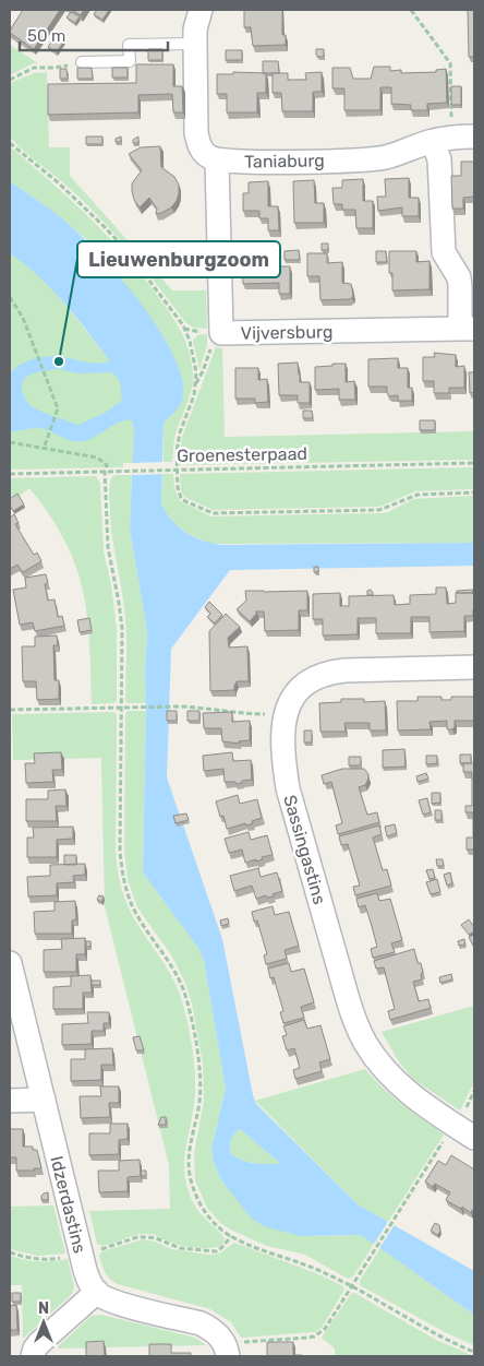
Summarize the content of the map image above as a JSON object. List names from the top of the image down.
{
  "streets": {
    "street": [
      "Taniaburg",
      "Vijversburg",
      "Sassingastins",
      "Idzerdastins"
    ],
    "path": ["Groenesterpaad"]
  },
  "crossings": [
    ["Taniaburg", "Vijversburg"]
  ],
  "places": ["Lieuwenburgzoom"],
  "scale_bar": "50 m",
  "north": "top"
}
